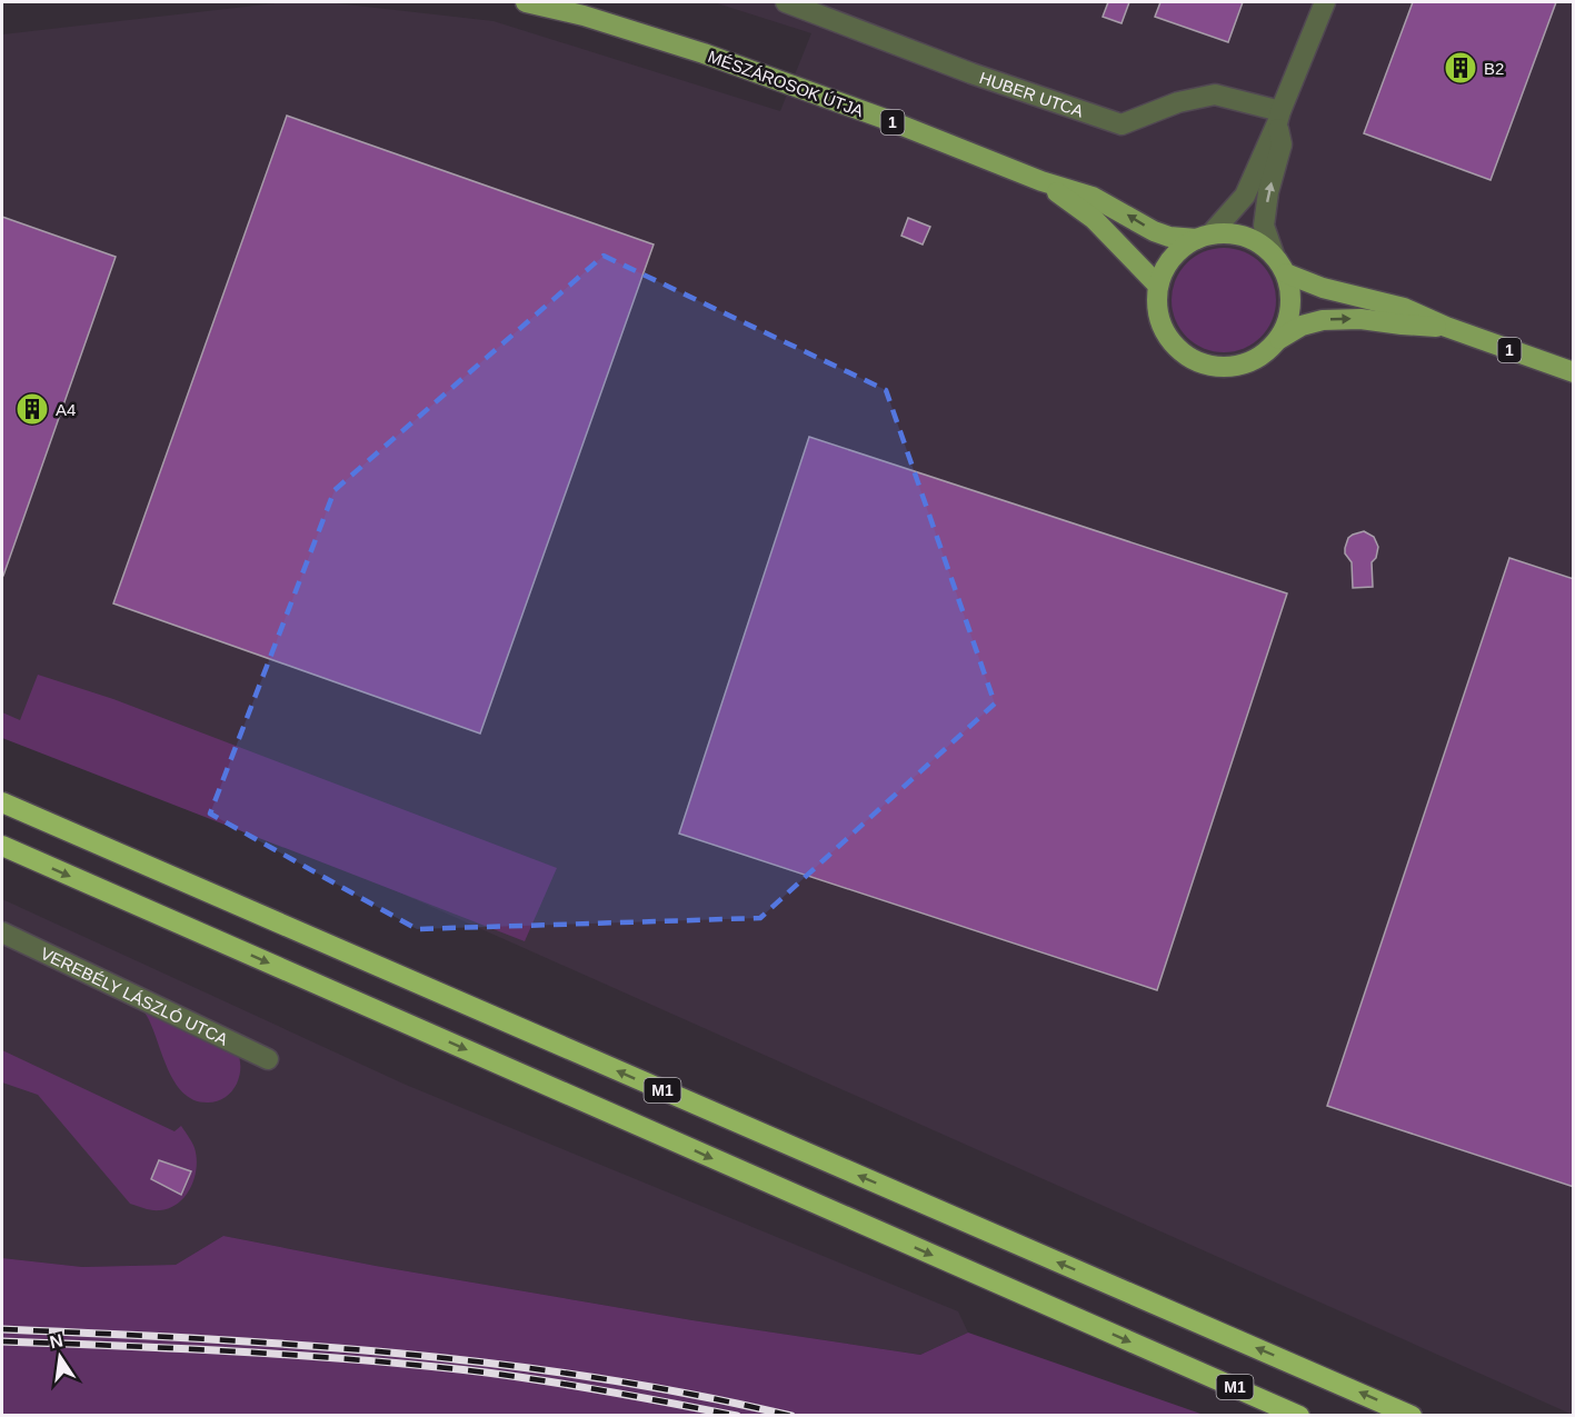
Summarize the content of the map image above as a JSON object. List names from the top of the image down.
{
  "streets": {
    "highway": ["M1"],
    "main road": ["MÉSZÁROSOK ÚTJA", "1"],
    "street": ["HUBER UTCA", "VEREBÉLY LÁSZLÓ UTCA"]
  },
  "crossings": [
    ["MÉSZÁROSOK ÚTJA", "1"]
  ],
  "places": {
    "building": ["B2", "A4"]
  },
  "north": "top"
}
